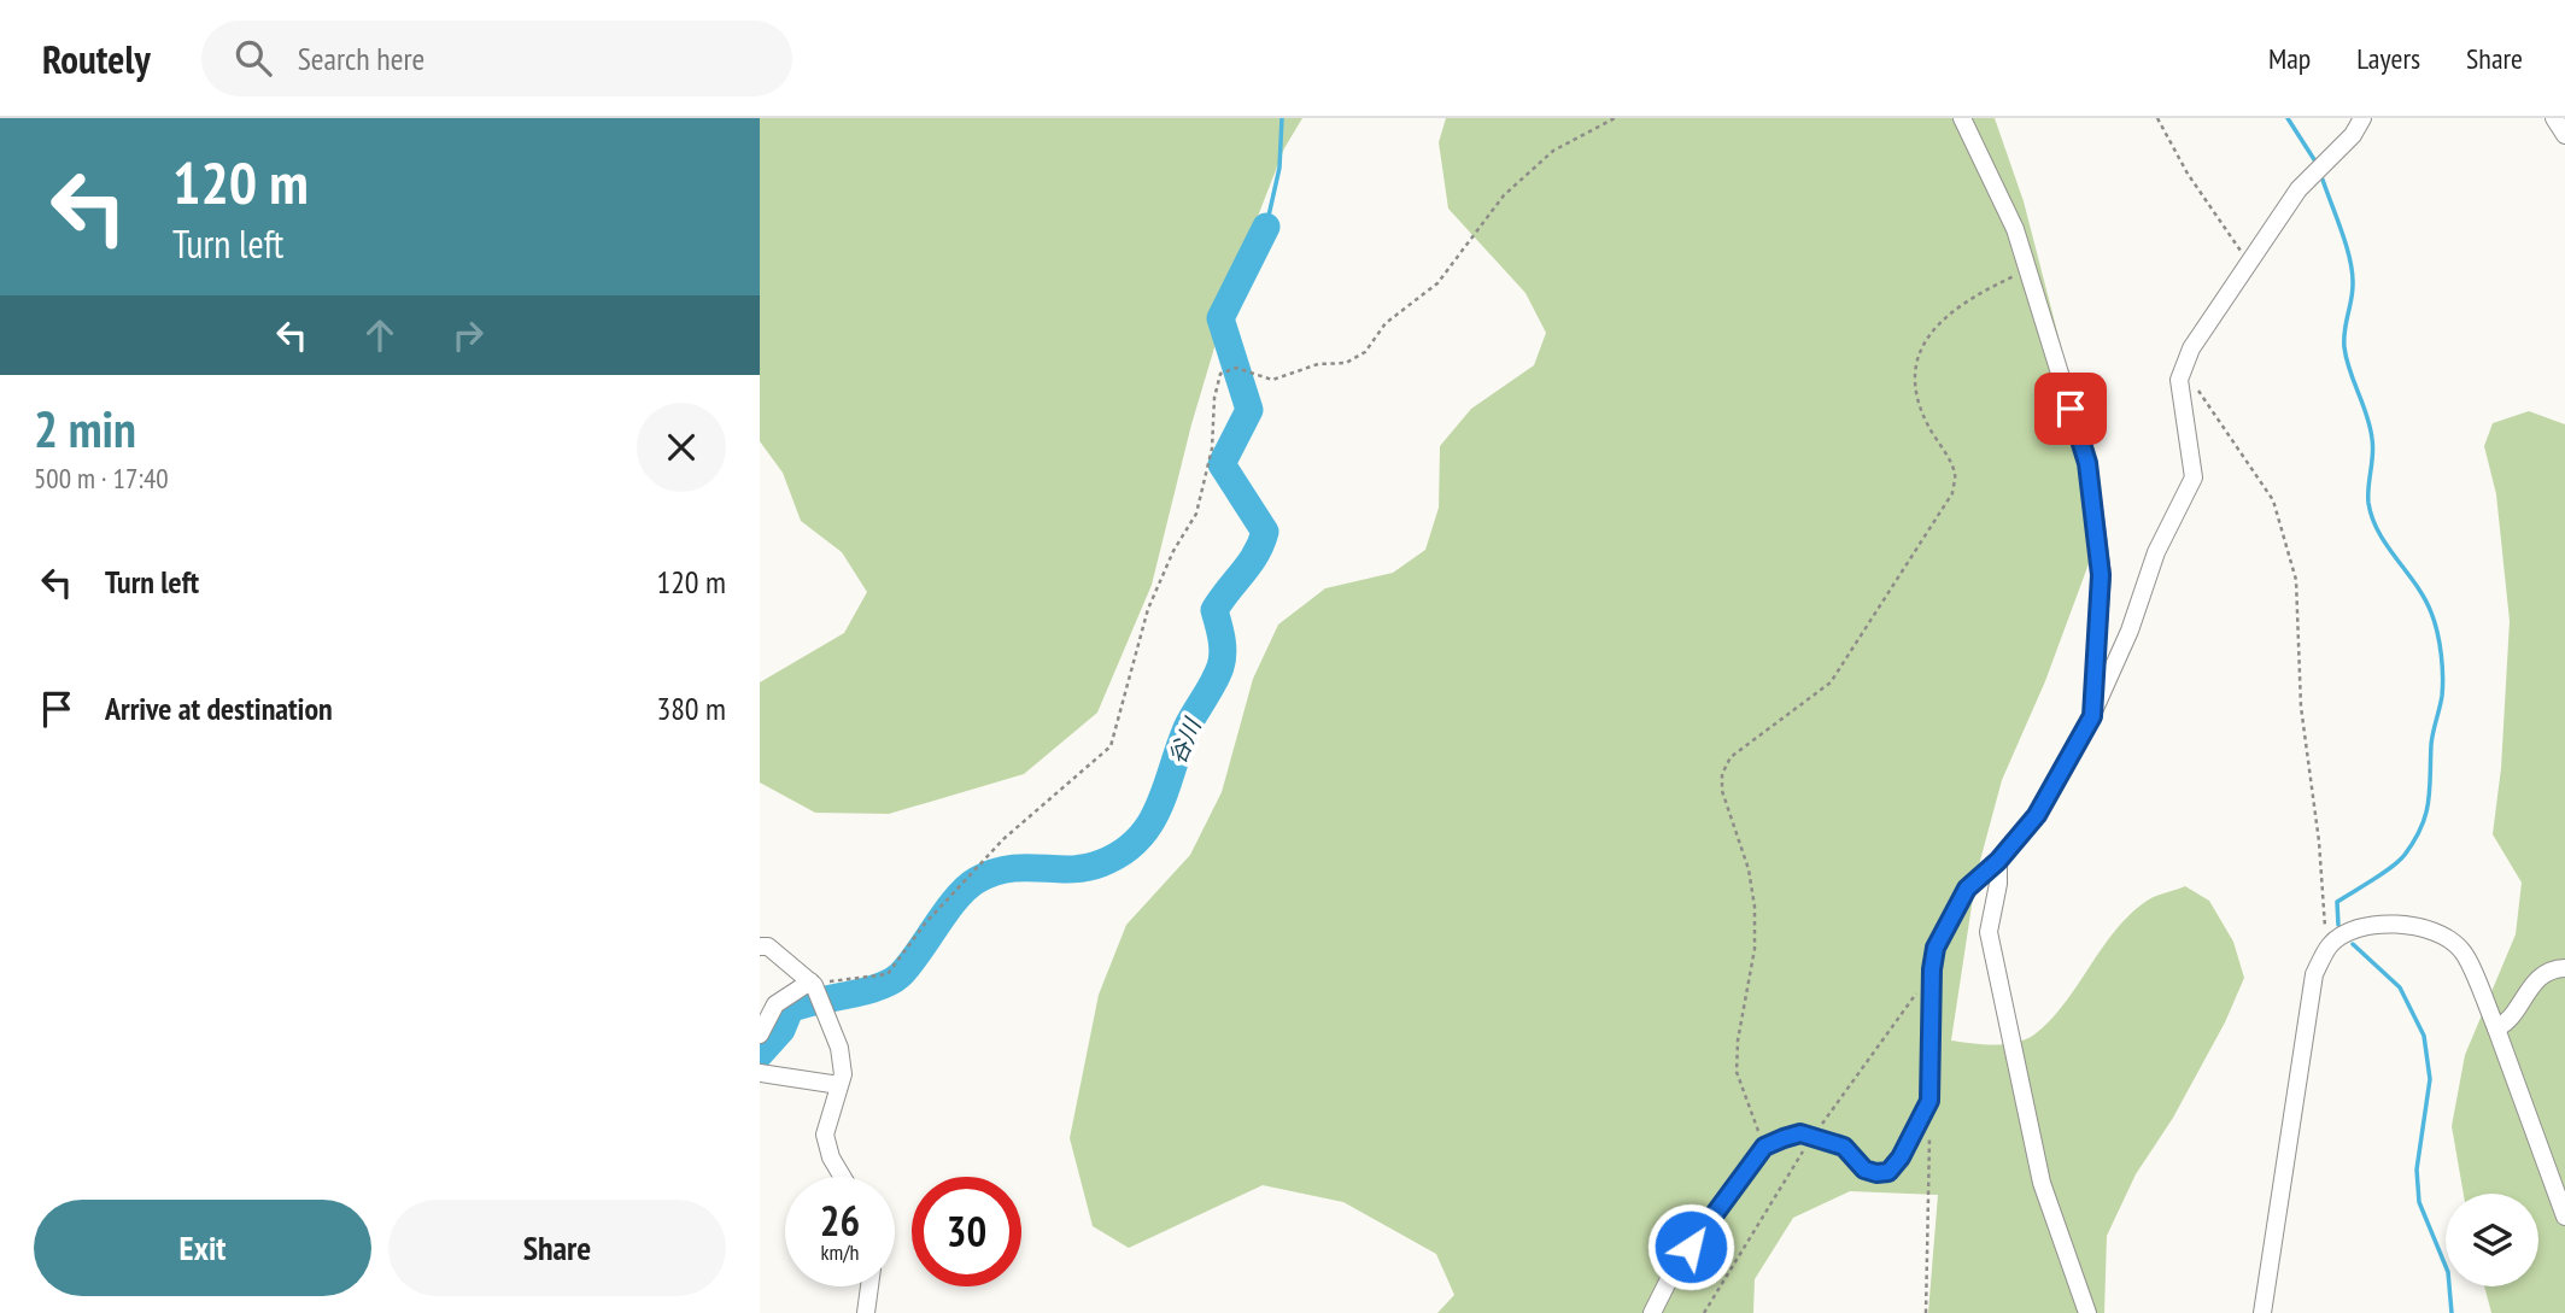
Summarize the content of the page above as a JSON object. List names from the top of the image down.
{
  "water": ["谷川"],
  "page": {
    "header": "Routely",
    "search": "Search here",
    "nav": ["Map", "Layers", "Share"],
    "turn": ["120 m", "Turn left"],
    "heading": ["2 min", "500 m · 17:40"],
    "list": [
      {
        "name": "Turn left",
        "value": "120 m"
      },
      {
        "name": "Arrive at destination",
        "value": "380 m"
      }
    ],
    "speed": "26 km/h",
    "limit": "30",
    "buttons": ["Exit", "Share"]
  }
}
